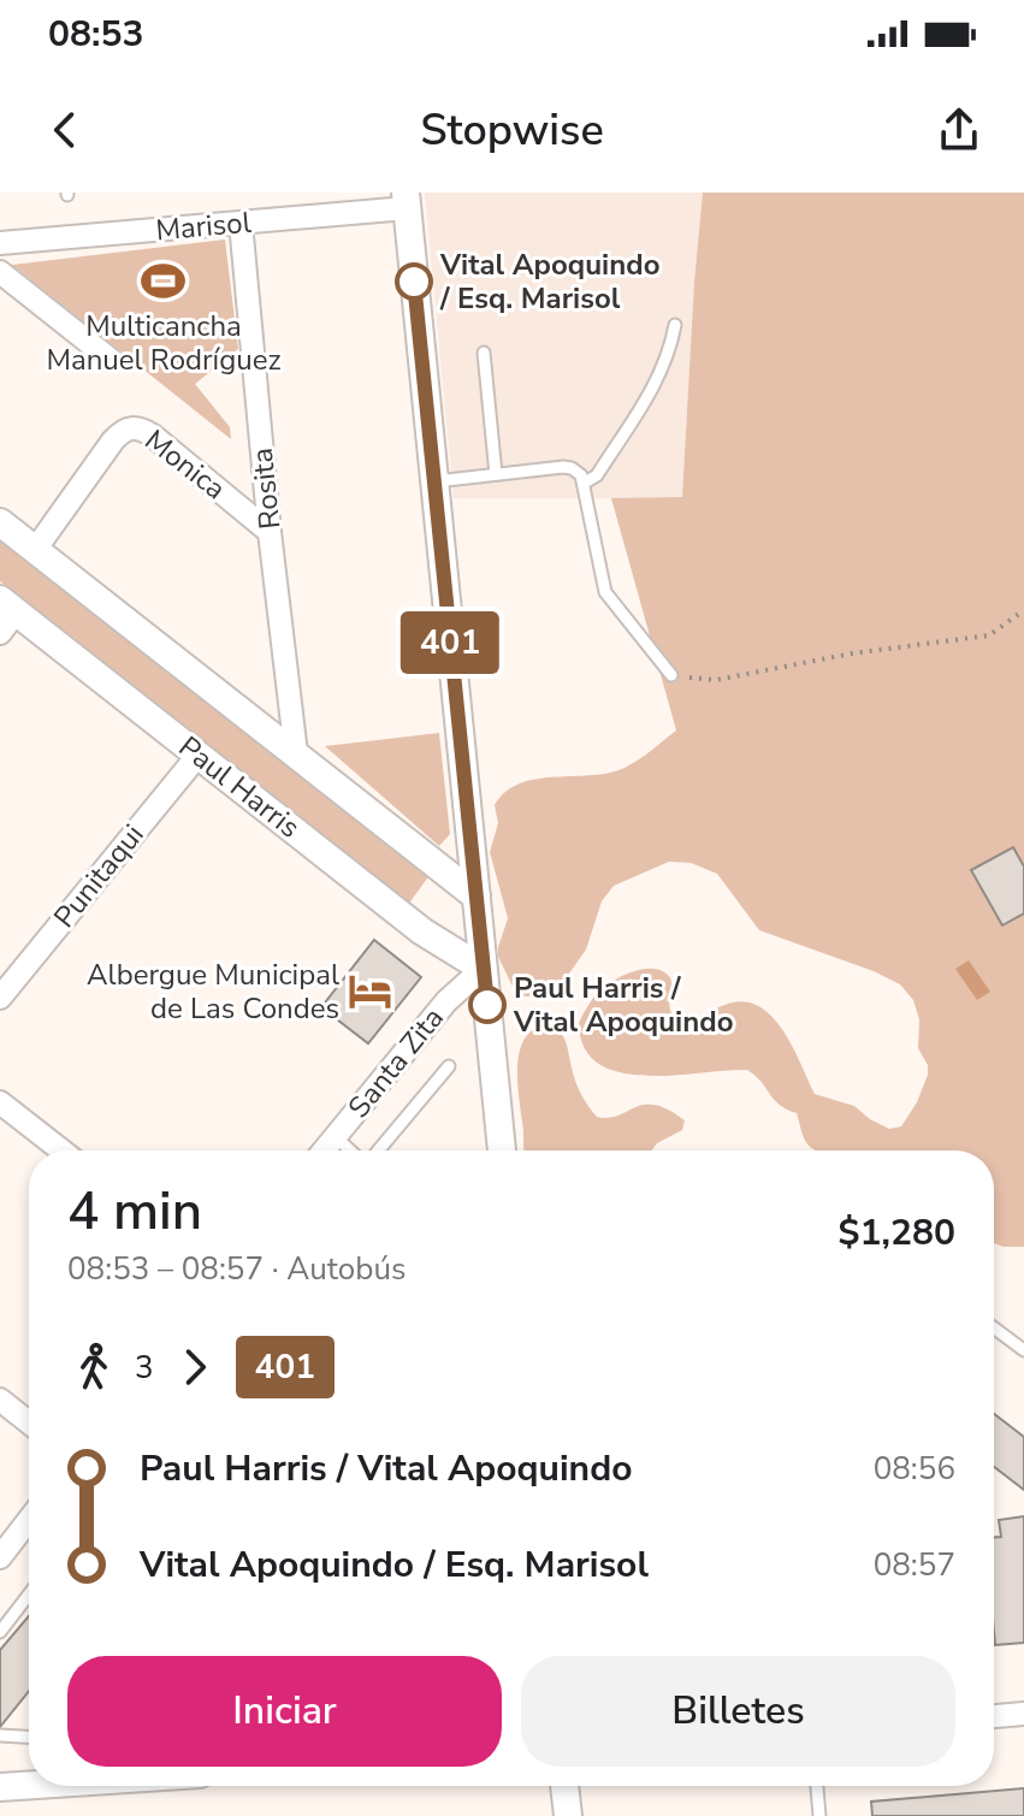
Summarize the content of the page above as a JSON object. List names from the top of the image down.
{
  "streets": {
    "street": [
      "Marisol",
      "Monica",
      "Rosita",
      "Paul Harris",
      "Punitaqui",
      "Santa Zita"
    ]
  },
  "crossings": [
    ["Marisol", "Rosita"],
    ["Monica", "Rosita"],
    ["Paul Harris", "Punitaqui"],
    ["Paul Harris", "Santa Zita"]
  ],
  "places": {
    "sports": ["Multicancha Manuel Rodríguez"],
    "other": ["Vital Apoquindo / Esq. Marisol", "Paul Harris / Vital Apoquindo"],
    "hotel": ["Albergue Municipal de Las Condes"]
  },
  "lines": ["bus line 401"],
  "page": {
    "status": "08:53",
    "header": "Stopwise",
    "on_map": "401",
    "heading": ["4 min", "08:53 – 08:57 · Autobús", "$1,280"],
    "legs": ["3", "401"],
    "list": [
      {
        "name": "Paul Harris / Vital Apoquindo",
        "value": "08:56"
      },
      {
        "name": "Vital Apoquindo / Esq. Marisol",
        "value": "08:57"
      }
    ],
    "buttons": ["Iniciar", "Billetes"]
  }
}
